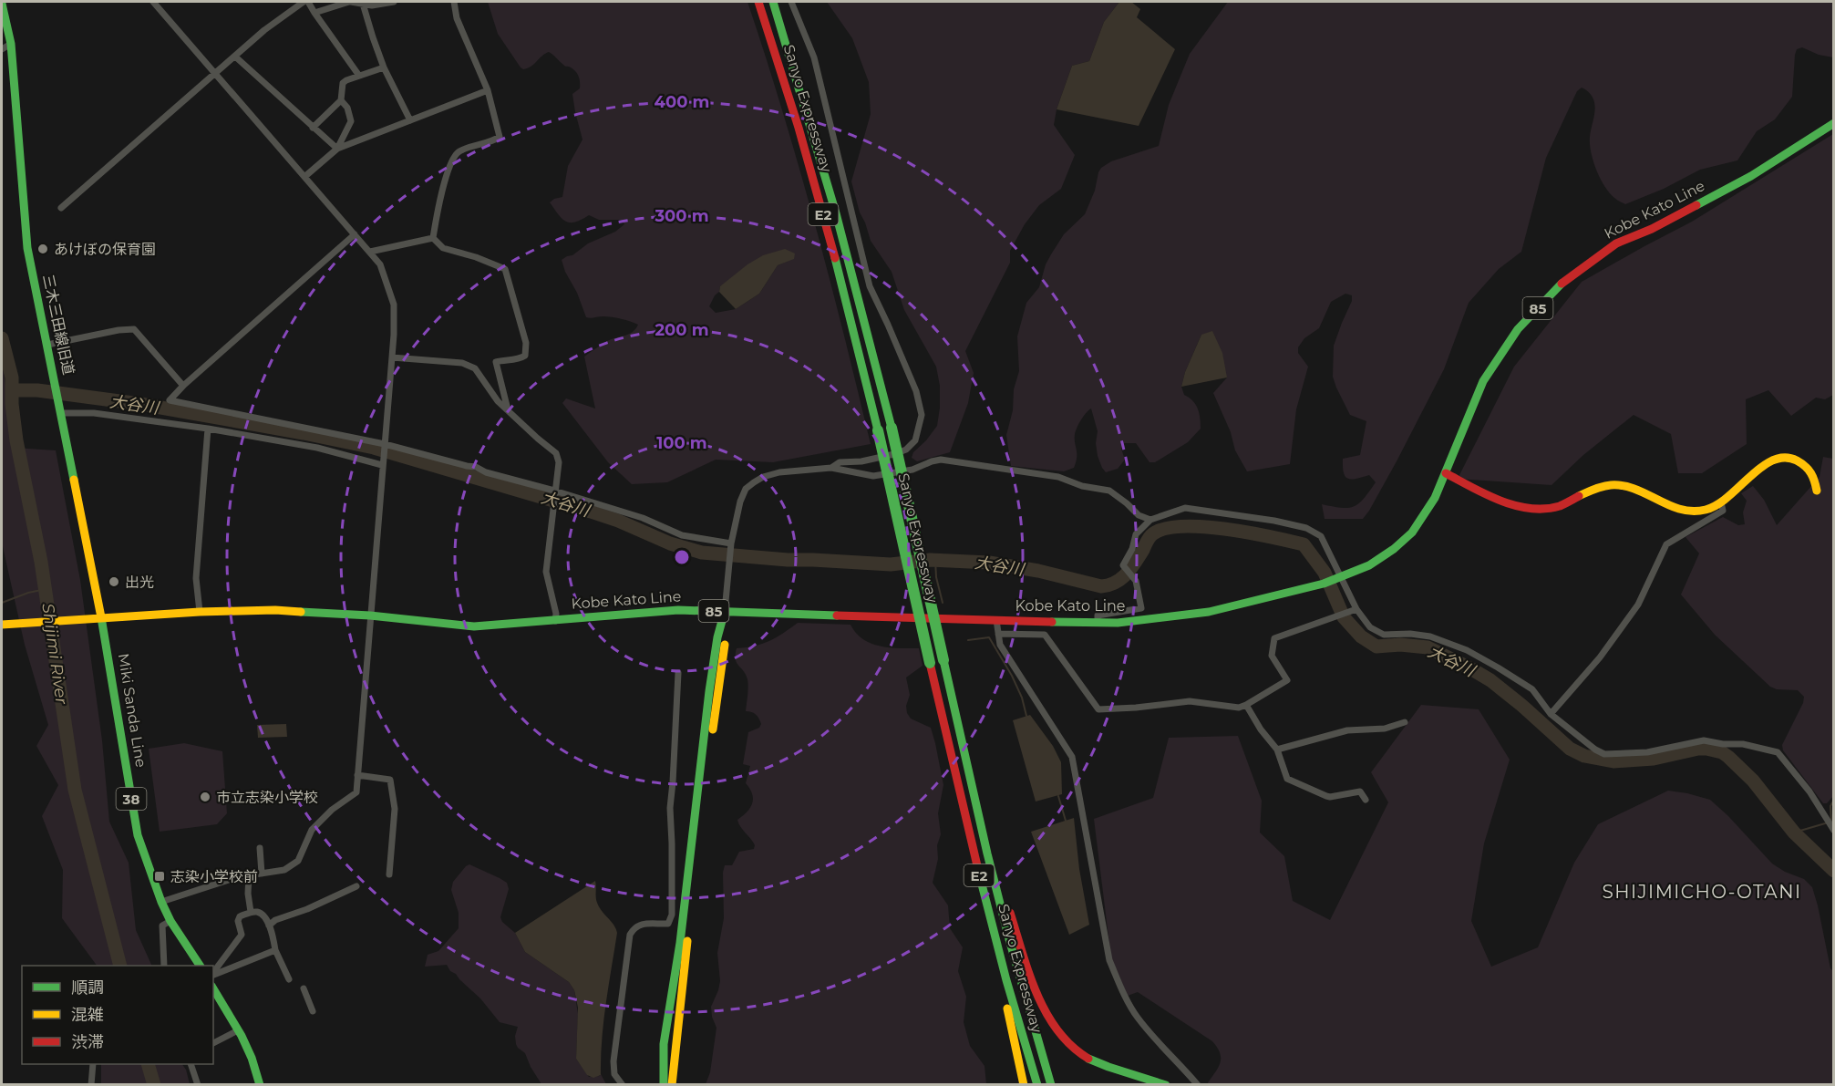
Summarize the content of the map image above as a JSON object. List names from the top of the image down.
{
  "streets": {
    "main road": [
      "Sanyo Expressway",
      "Kobe Kato Line",
      "E2",
      "85",
      "三木三田線旧道",
      "Miki Sanda Line",
      "38"
    ]
  },
  "crossings": [
    ["Kobe Kato Line", "三木三田線旧道"],
    ["Kobe Kato Line", "Miki Sanda Line"],
    ["三木三田線旧道", "Miki Sanda Line"]
  ],
  "districts": ["SHIJIMICHO-OTANI"],
  "water": ["大谷川", "Shijimi River"],
  "places": {
    "other": ["あけぼの保育園", "出光", "市立志染小学校"],
    "transit": ["志染小学校前"]
  },
  "legend": ["順調", "混雑", "渋滞"],
  "rings": [
    "400 m",
    "300 m",
    "200 m",
    "100 m"
  ]
}
